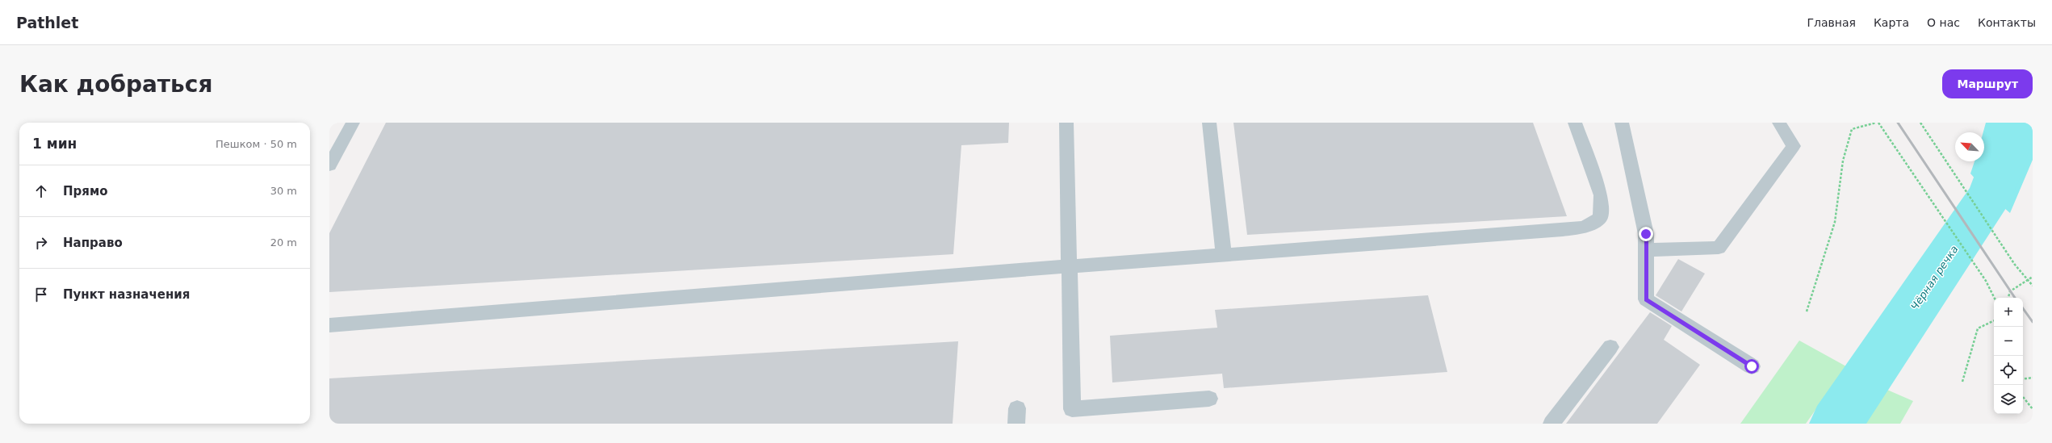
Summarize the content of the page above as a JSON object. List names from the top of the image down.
{
  "water": ["Чёрная речка"],
  "north": "top left",
  "page": {
    "header": "Pathlet",
    "nav": [
      "Главная",
      "Карта",
      "О нас",
      "Контакты"
    ],
    "buttons": "Маршрут",
    "title": "Как добраться",
    "heading": ["1 мин", "Пешком · 50 m"],
    "list": [
      ["Прямо", "30 m"],
      ["Направо", "20 m"],
      "Пункт назначения"
    ],
    "map_buttons": ["+", "−"]
  }
}
